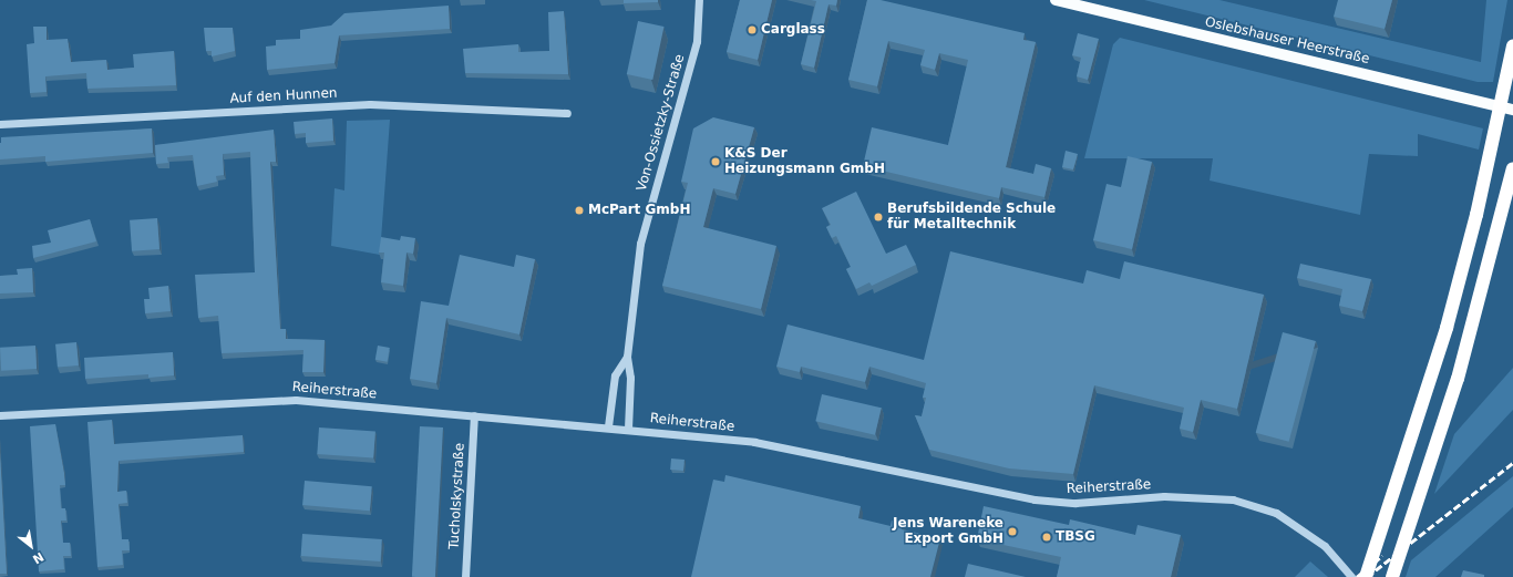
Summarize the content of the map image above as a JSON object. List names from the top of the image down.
{
  "streets": {
    "main road": ["Oslebshauser Heerstraße"],
    "street": [
      "Auf den Hunnen",
      "Von-Ossietzky-Straße",
      "Reiherstraße",
      "Tucholskystraße"
    ]
  },
  "crossings": [
    ["Von-Ossietzky-Straße", "Reiherstraße"],
    ["Reiherstraße", "Tucholskystraße"]
  ],
  "places": [
    "Carglass",
    "K&S Der Heizungsmann GmbH",
    "McPart GmbH",
    "Berufsbildende Schule für Metalltechnik",
    "Jens Wareneke Export GmbH",
    "TBSG"
  ],
  "north": "bottom right"
}
